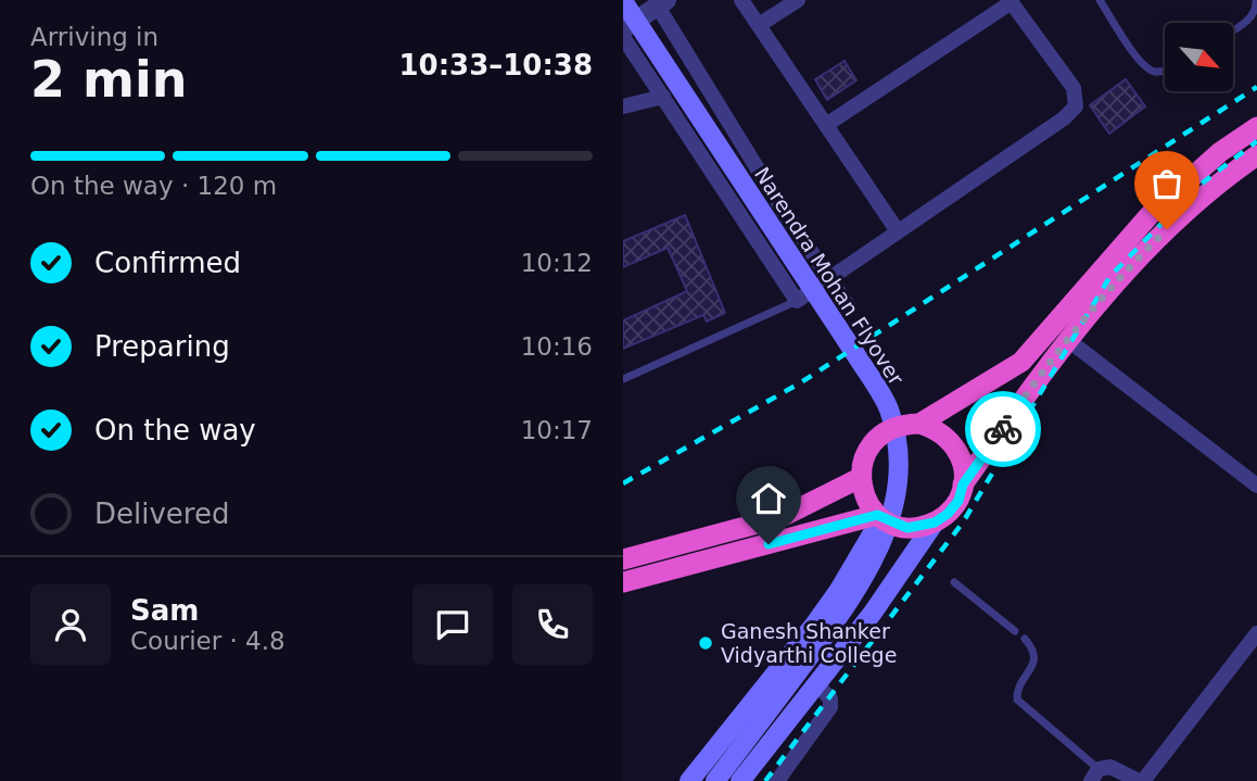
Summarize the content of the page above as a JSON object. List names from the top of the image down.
{
  "streets": {
    "main road": ["Narendra Mohan Flyover"]
  },
  "places": ["Ganesh Shanker Vidyarthi College"],
  "north": "bottom right",
  "page": {
    "heading": ["2 min", "Arriving in", "10:33–10:38"],
    "panel": ["Sam", "Courier · 4.8"],
    "bar": "On the way · 120 m",
    "list": [
      ["Confirmed", "10:12"],
      ["Preparing", "10:16"],
      ["On the way", "10:17"],
      "Delivered"
    ]
  }
}
